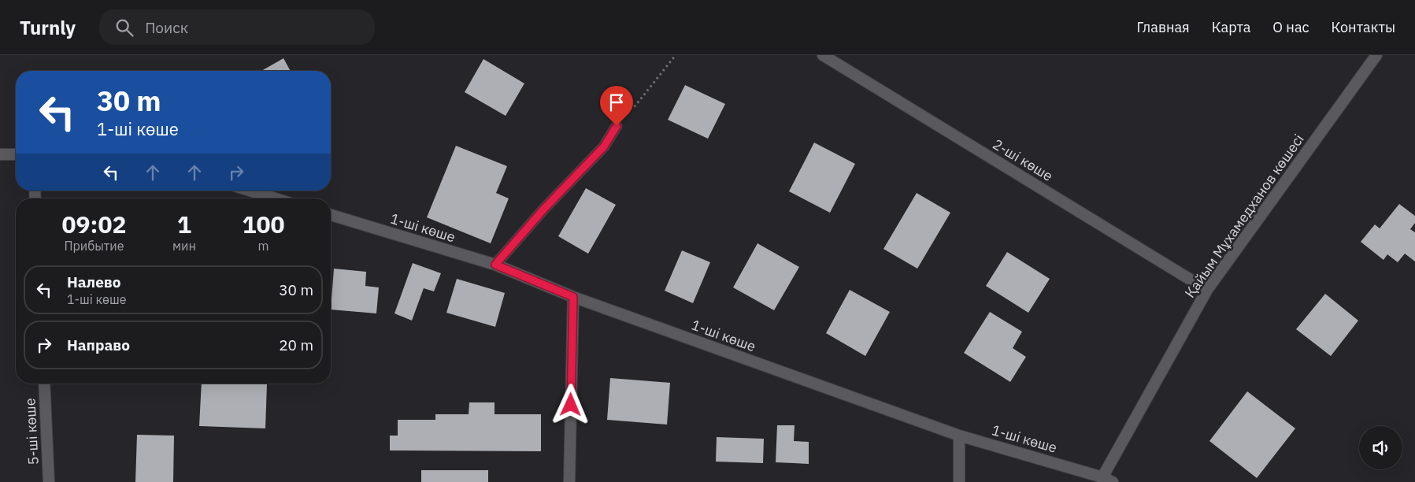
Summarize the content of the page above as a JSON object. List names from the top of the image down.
{
  "streets": {
    "street": [
      "2-ші көше",
      "Қайым Мұхамедханов көшесi",
      "1-ші көше",
      "5-шi көше"
    ]
  },
  "crossings": [
    ["2-ші көше", "Қайым Мұхамедханов көшесi"],
    ["Қайым Мұхамедханов көшесi", "1-ші көше"]
  ],
  "page": {
    "header": "Turnly",
    "search": "Поиск",
    "nav": [
      "Главная",
      "Карта",
      "О нас",
      "Контакты"
    ],
    "turn": ["30 m", "1-ші көше"],
    "eta": [
      "09:02",
      "Прибытие",
      "1",
      "мин",
      "100",
      "m"
    ],
    "list": [
      {
        "name": "Налево",
        "note": "1-ші көше",
        "value": "30 m"
      },
      {
        "name": "Направо",
        "value": "20 m"
      }
    ]
  }
}
